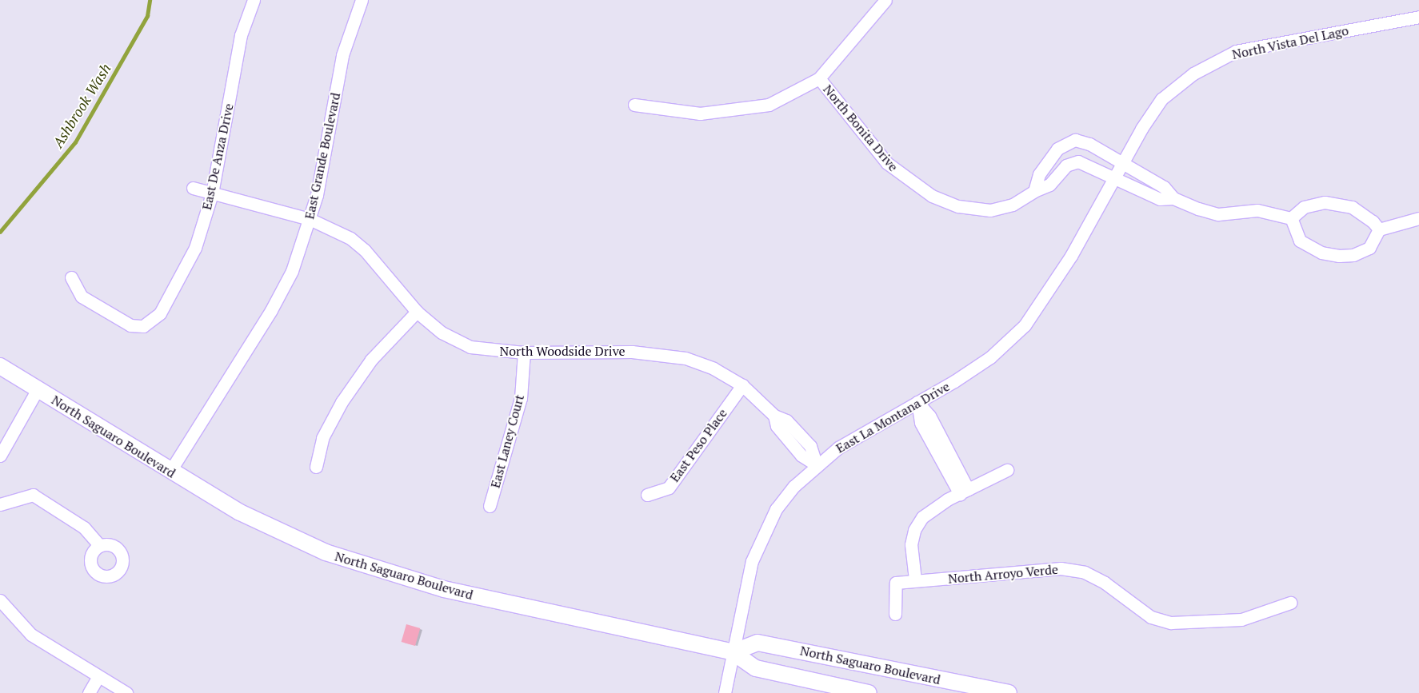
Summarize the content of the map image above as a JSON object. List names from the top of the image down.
{
  "streets": {
    "main road": ["North Saguaro Boulevard"],
    "street": [
      "North Vista Del Lago",
      "North Bonita Drive",
      "East Grande Boulevard",
      "East De Anza Drive",
      "North Woodside Drive",
      "East La Montana Drive",
      "East Laney Court",
      "East Peso Place",
      "North Arroyo Verde"
    ]
  },
  "crossings": [
    ["North Vista Del Lago", "East La Montana Drive"],
    ["East Grande Boulevard", "North Woodside Drive"],
    ["East Grande Boulevard", "North Saguaro Boulevard"],
    ["East De Anza Drive", "North Woodside Drive"],
    ["North Woodside Drive", "East La Montana Drive"],
    ["North Woodside Drive", "East Laney Court"],
    ["North Woodside Drive", "East Peso Place"],
    ["East La Montana Drive", "North Saguaro Boulevard"]
  ],
  "water": ["Ashbrook Wash"]
}
